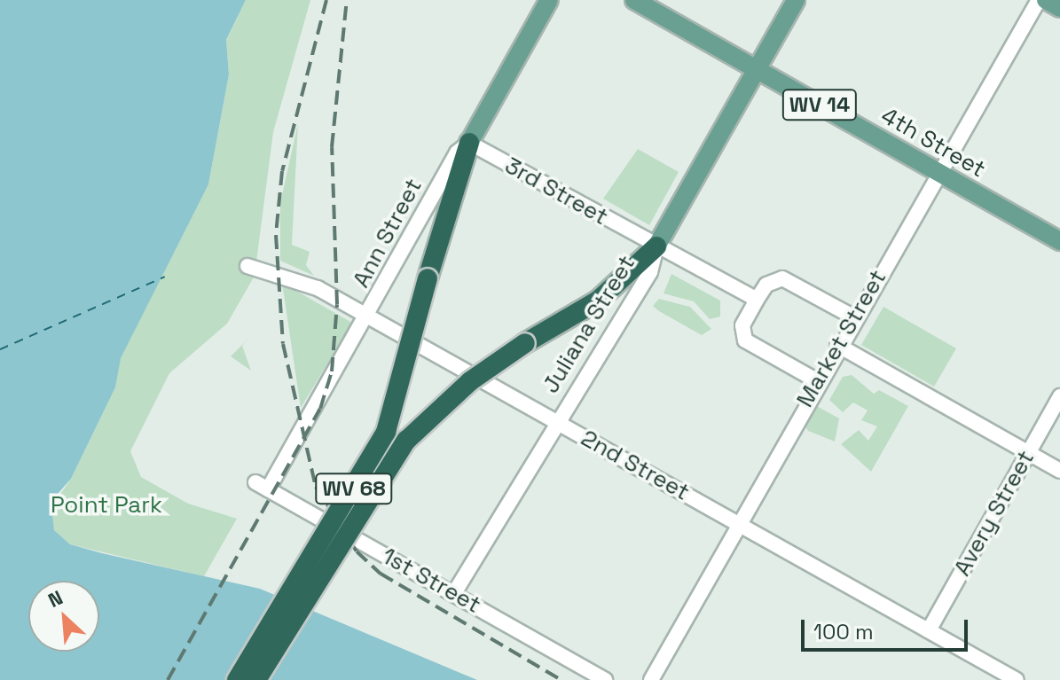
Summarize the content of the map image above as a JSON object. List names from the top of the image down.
{
  "streets": {
    "highway": ["WV 68"],
    "main road": [
      "WV 14",
      "4th Street",
      "Ann Street",
      "Juliana Street"
    ],
    "street": [
      "3rd Street",
      "Market Street",
      "2nd Street",
      "Avery Street",
      "1st Street"
    ]
  },
  "crossings": [
    ["4th Street", "Juliana Street"],
    ["4th Street", "Market Street"],
    ["3rd Street", "Ann Street"],
    ["3rd Street", "Juliana Street"],
    ["3rd Street", "WV 68"],
    ["Ann Street", "2nd Street"],
    ["Ann Street", "WV 68"],
    ["Ann Street", "1st Street"],
    ["Juliana Street", "2nd Street"],
    ["Juliana Street", "WV 68"],
    ["Juliana Street", "1st Street"],
    ["Market Street", "2nd Street"],
    ["2nd Street", "Avery Street"]
  ],
  "parks": ["Point Park"],
  "scale_bar": "100 m",
  "north": "top left"
}
